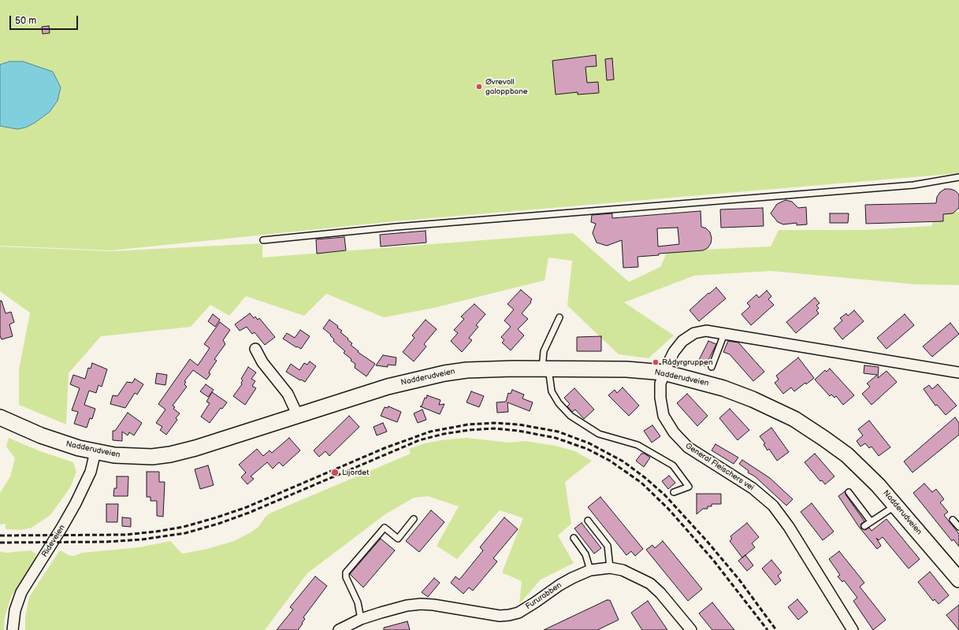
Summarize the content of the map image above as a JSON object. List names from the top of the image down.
{
  "streets": {
    "main road": ["Nadderudveien"],
    "street": ["General Fleischers vei", "Rideveien", "Fururabben"]
  },
  "crossings": [
    ["Nadderudveien", "General Fleischers vei"],
    ["Nadderudveien", "Rideveien"]
  ],
  "places": ["Øvrevoll galoppbane", "Rådyrgruppen", "Lijordet"],
  "scale_bar": "50 m"
}
